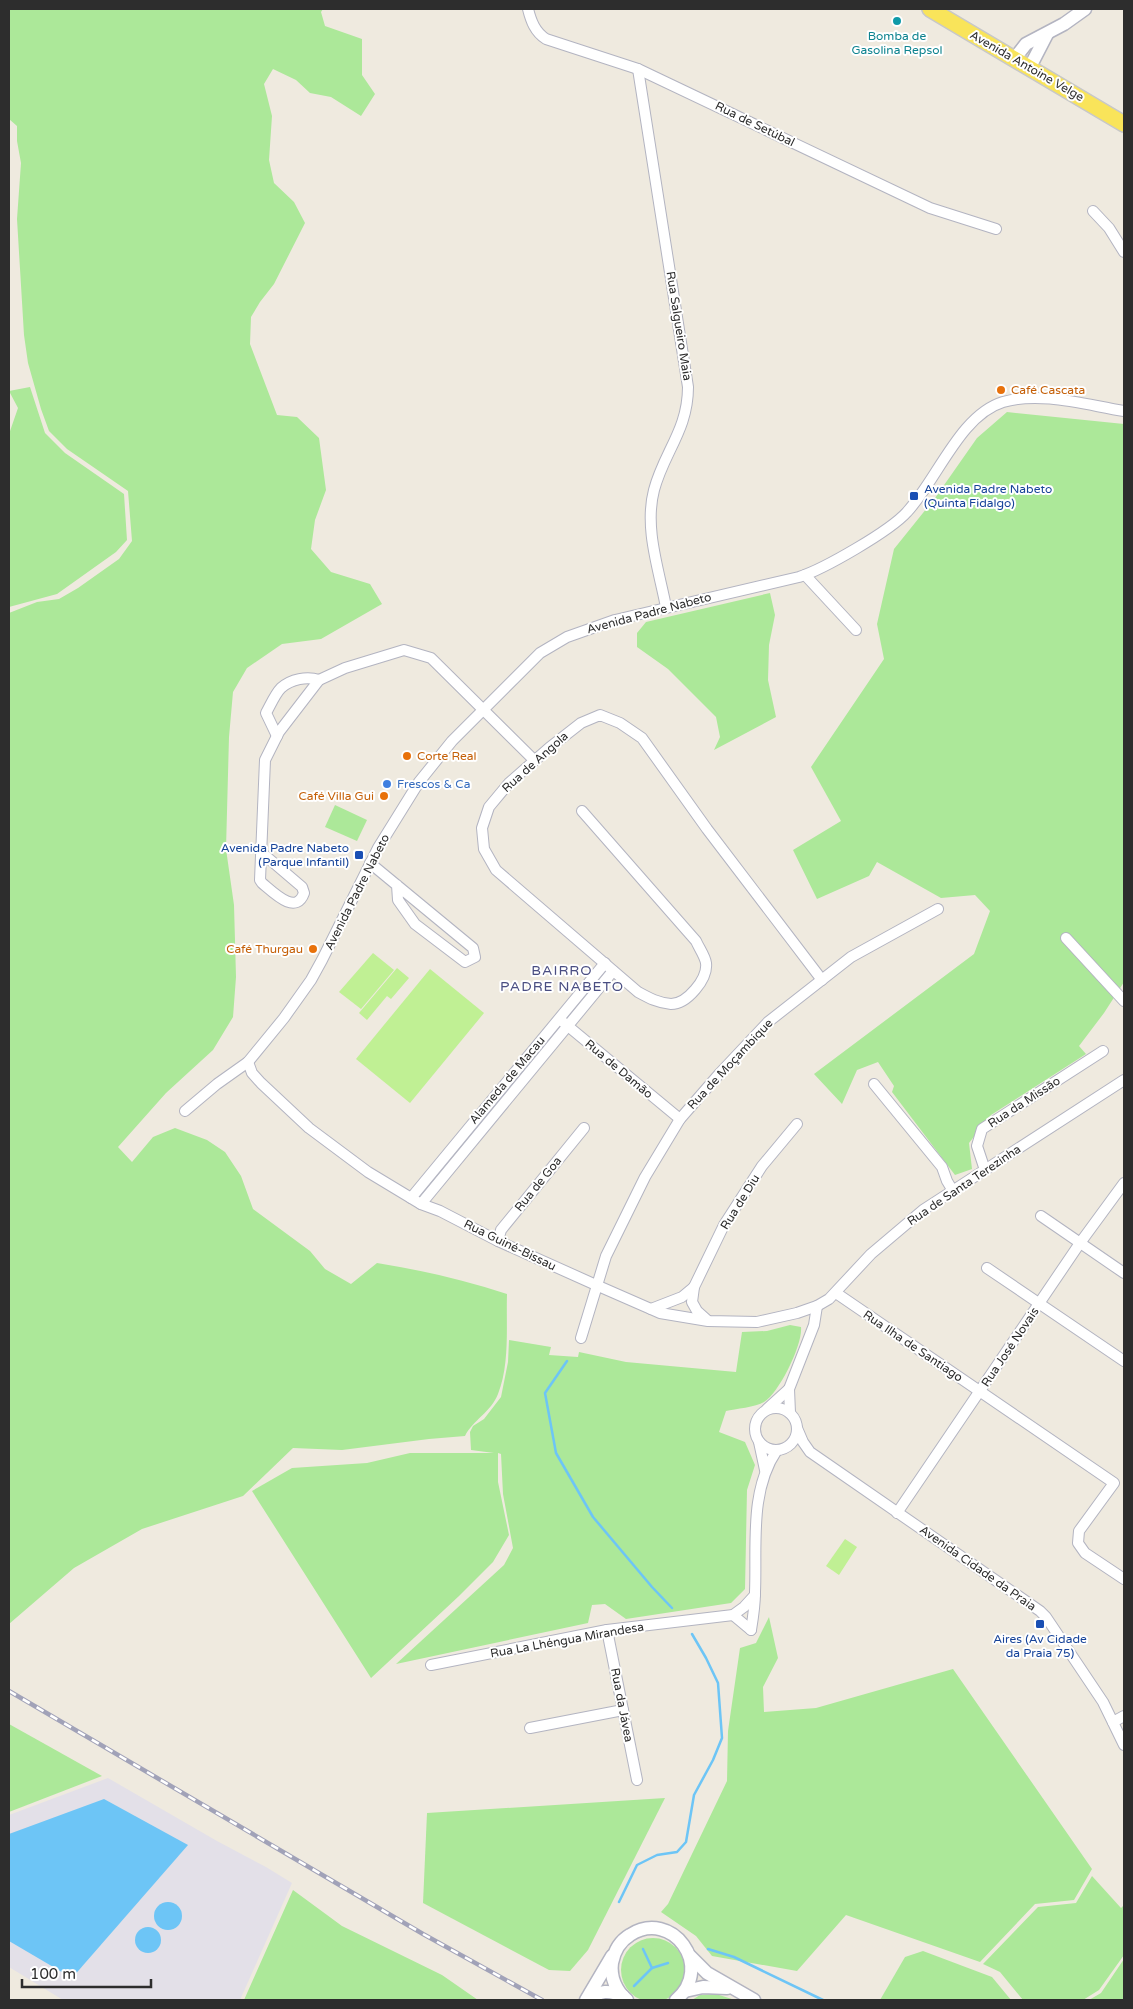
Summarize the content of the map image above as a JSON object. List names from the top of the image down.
{
  "streets": {
    "main road": ["Avenida Antoine Velge"],
    "street": [
      "Rua de Setúbal",
      "Rua Salgueiro Maia",
      "Avenida Padre Nabeto",
      "Rua de Angola",
      "Rua de Moçambique",
      "Rua de Damão",
      "Alameda de Macau",
      "Rua da Missão",
      "Rua de Goa",
      "Rua de Santa Terezinha",
      "Rua de Diu",
      "Rua Guiné-Bissau",
      "Rua Ilha de Santiago",
      "Rua José Novais",
      "Avenida Cidade da Praia",
      "Rua La Lhéngua Mirandesa",
      "Rua da Jávea"
    ]
  },
  "crossings": [
    ["Rua de Setúbal", "Rua Salgueiro Maia"],
    ["Rua Salgueiro Maia", "Avenida Padre Nabeto"],
    ["Avenida Padre Nabeto", "Rua Guiné-Bissau"],
    ["Rua de Angola", "Rua de Moçambique"],
    ["Rua de Angola", "Alameda de Macau"],
    ["Rua de Moçambique", "Rua de Damão"],
    ["Rua de Moçambique", "Rua Guiné-Bissau"],
    ["Rua de Damão", "Alameda de Macau"],
    ["Alameda de Macau", "Rua Guiné-Bissau"],
    ["Rua da Missão", "Rua de Santa Terezinha"],
    ["Rua de Goa", "Rua Guiné-Bissau"],
    ["Rua de Santa Terezinha", "Rua Guiné-Bissau"],
    ["Rua de Santa Terezinha", "Rua Ilha de Santiago"],
    ["Rua Ilha de Santiago", "Rua José Novais"],
    ["Rua José Novais", "Avenida Cidade da Praia"],
    ["Rua La Lhéngua Mirandesa", "Rua da Jávea"]
  ],
  "districts": ["BAIRRO PADRE NABETO"],
  "places": {
    "other": [
      "Bomba de Gasolina Repsol",
      "Café Cascata",
      "Corte Real",
      "Frescos & Ca",
      "Café Villa Gui",
      "Café Thurgau"
    ],
    "transit": ["Avenida Padre Nabeto (Quinta Fidalgo)", "Avenida Padre Nabeto (Parque Infantil)", "Aires (Av Cidade da Praia 75)"]
  },
  "scale_bar": "100 m"
}
